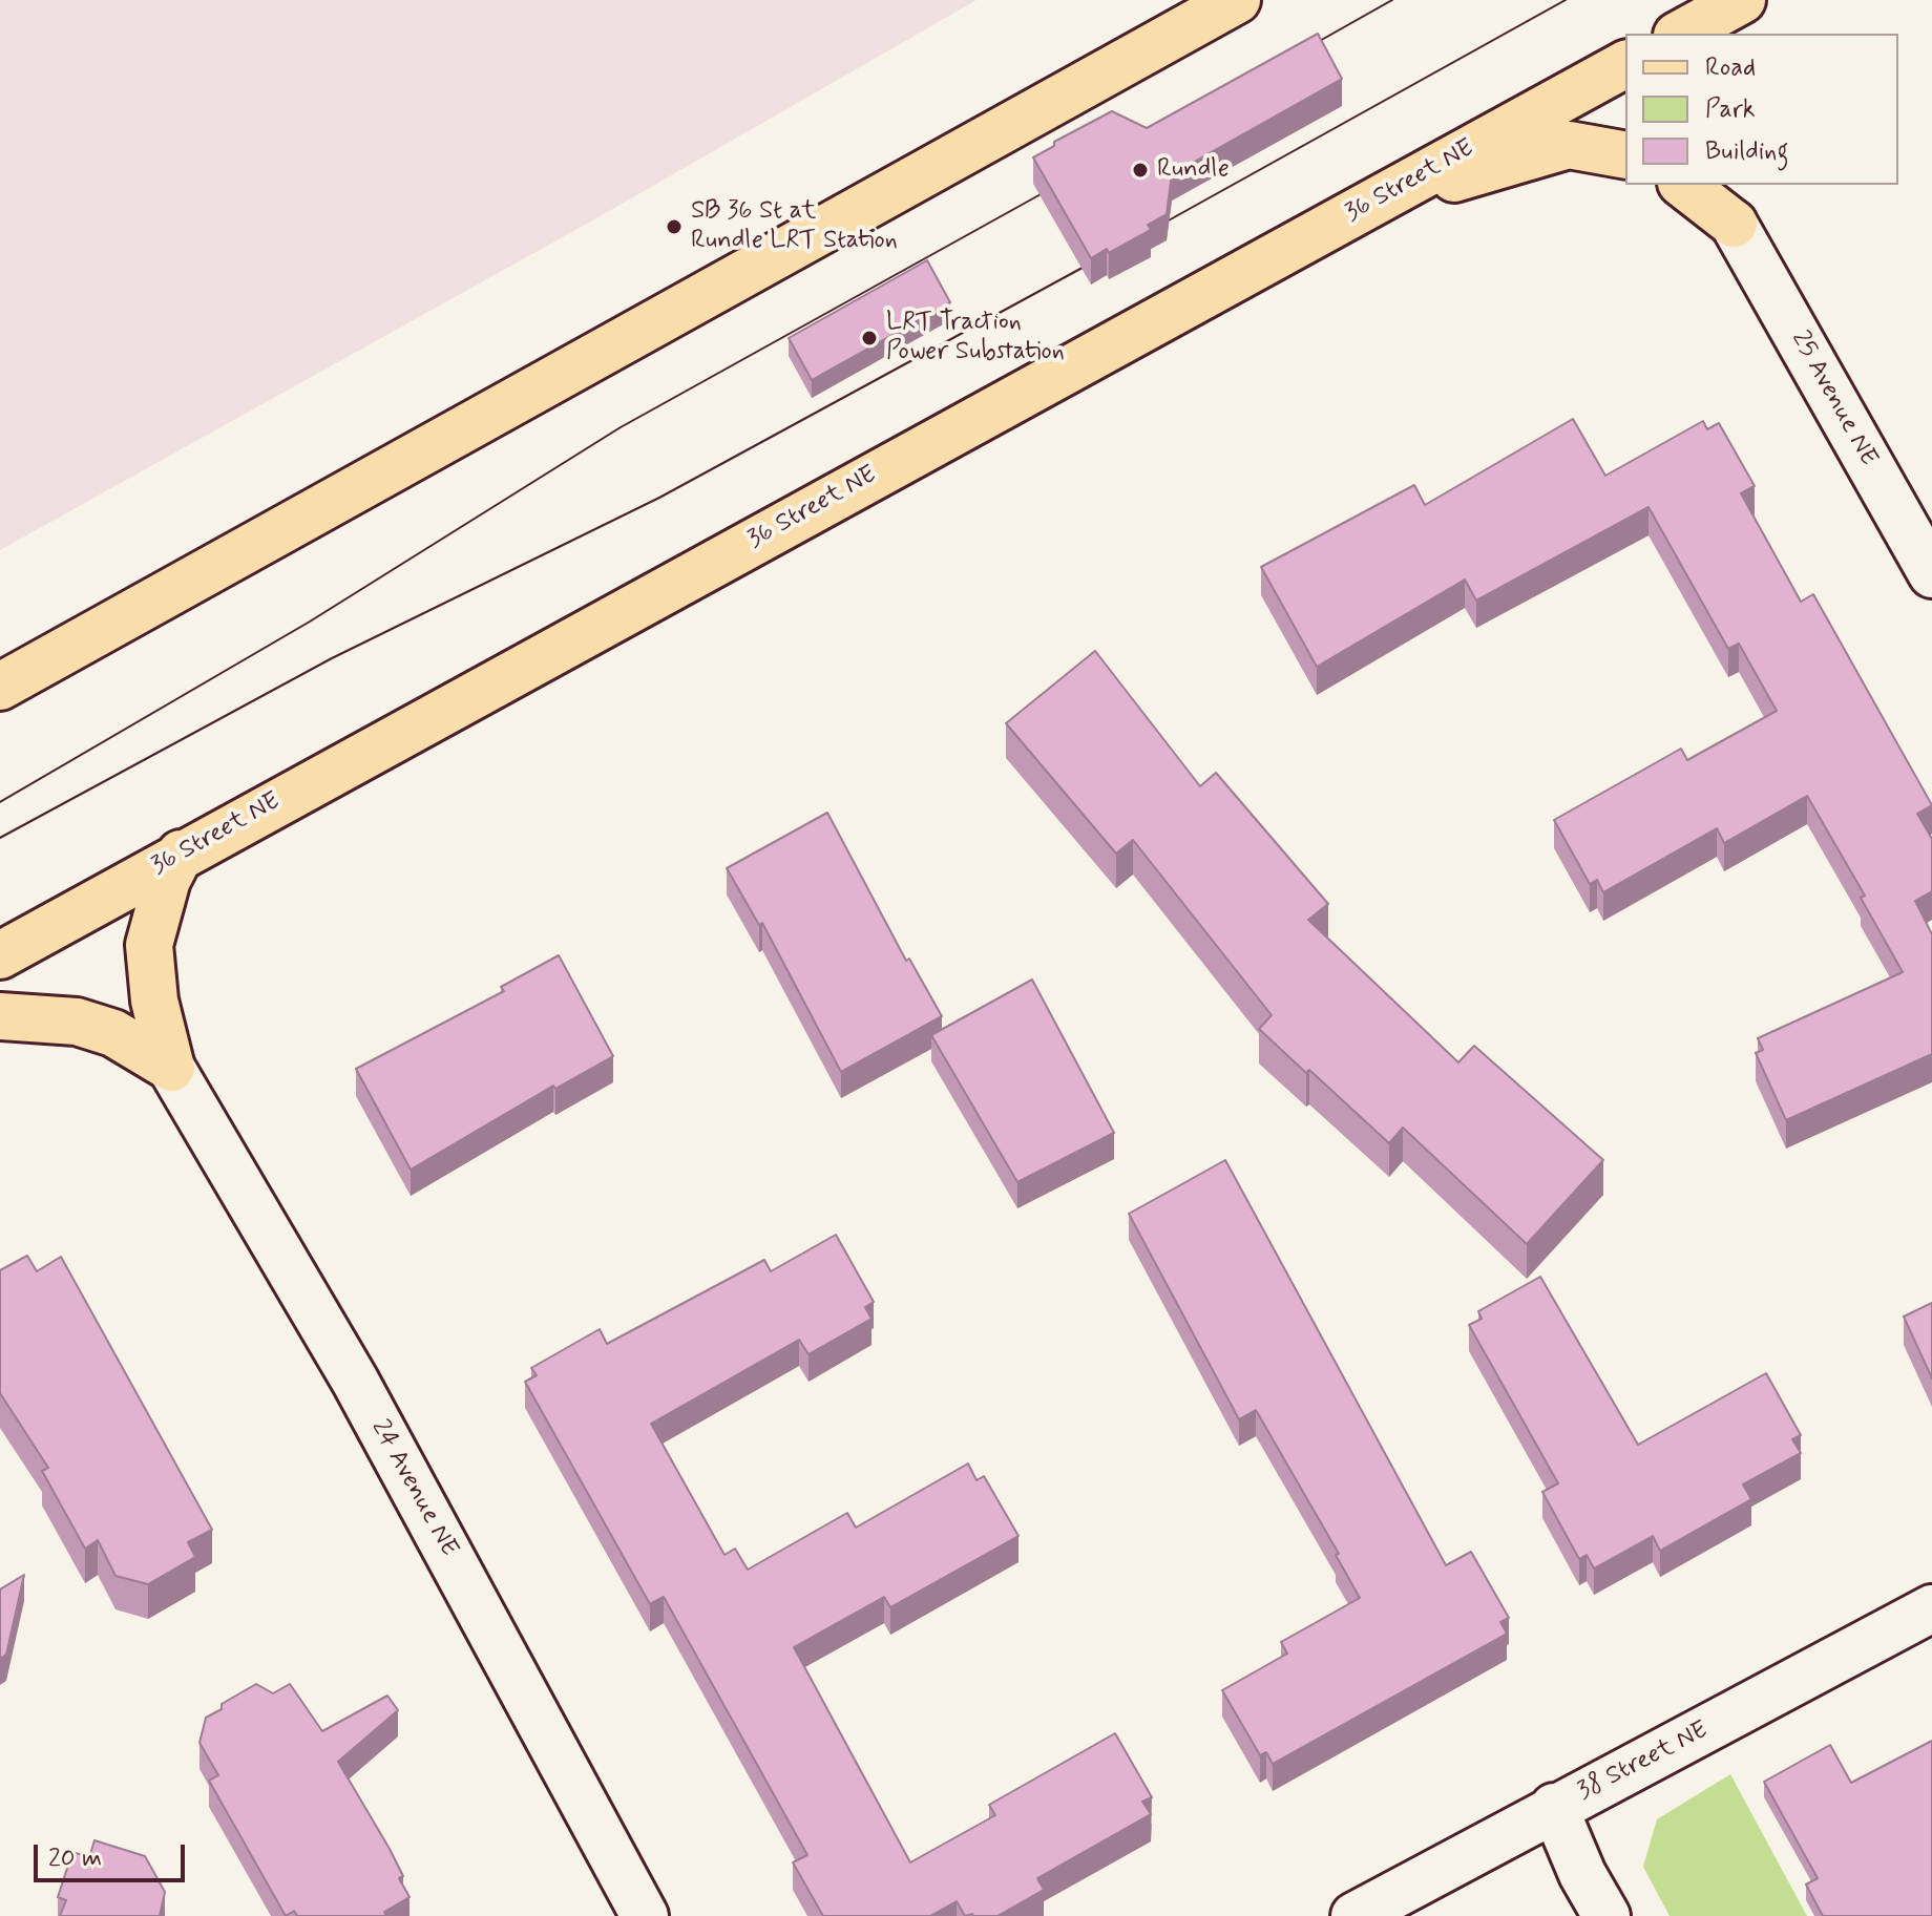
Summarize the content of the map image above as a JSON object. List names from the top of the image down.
{
  "streets": {
    "main road": ["36 Street NE"],
    "street": ["25 Avenue NE", "24 Avenue NE", "38 Street NE"]
  },
  "places": ["Rundle", "SB 36 St at Rundle LRT Station", "LRT Traction Power Substation"],
  "legend": ["Road", "Park", "Building"],
  "scale_bar": "20 m"
}
